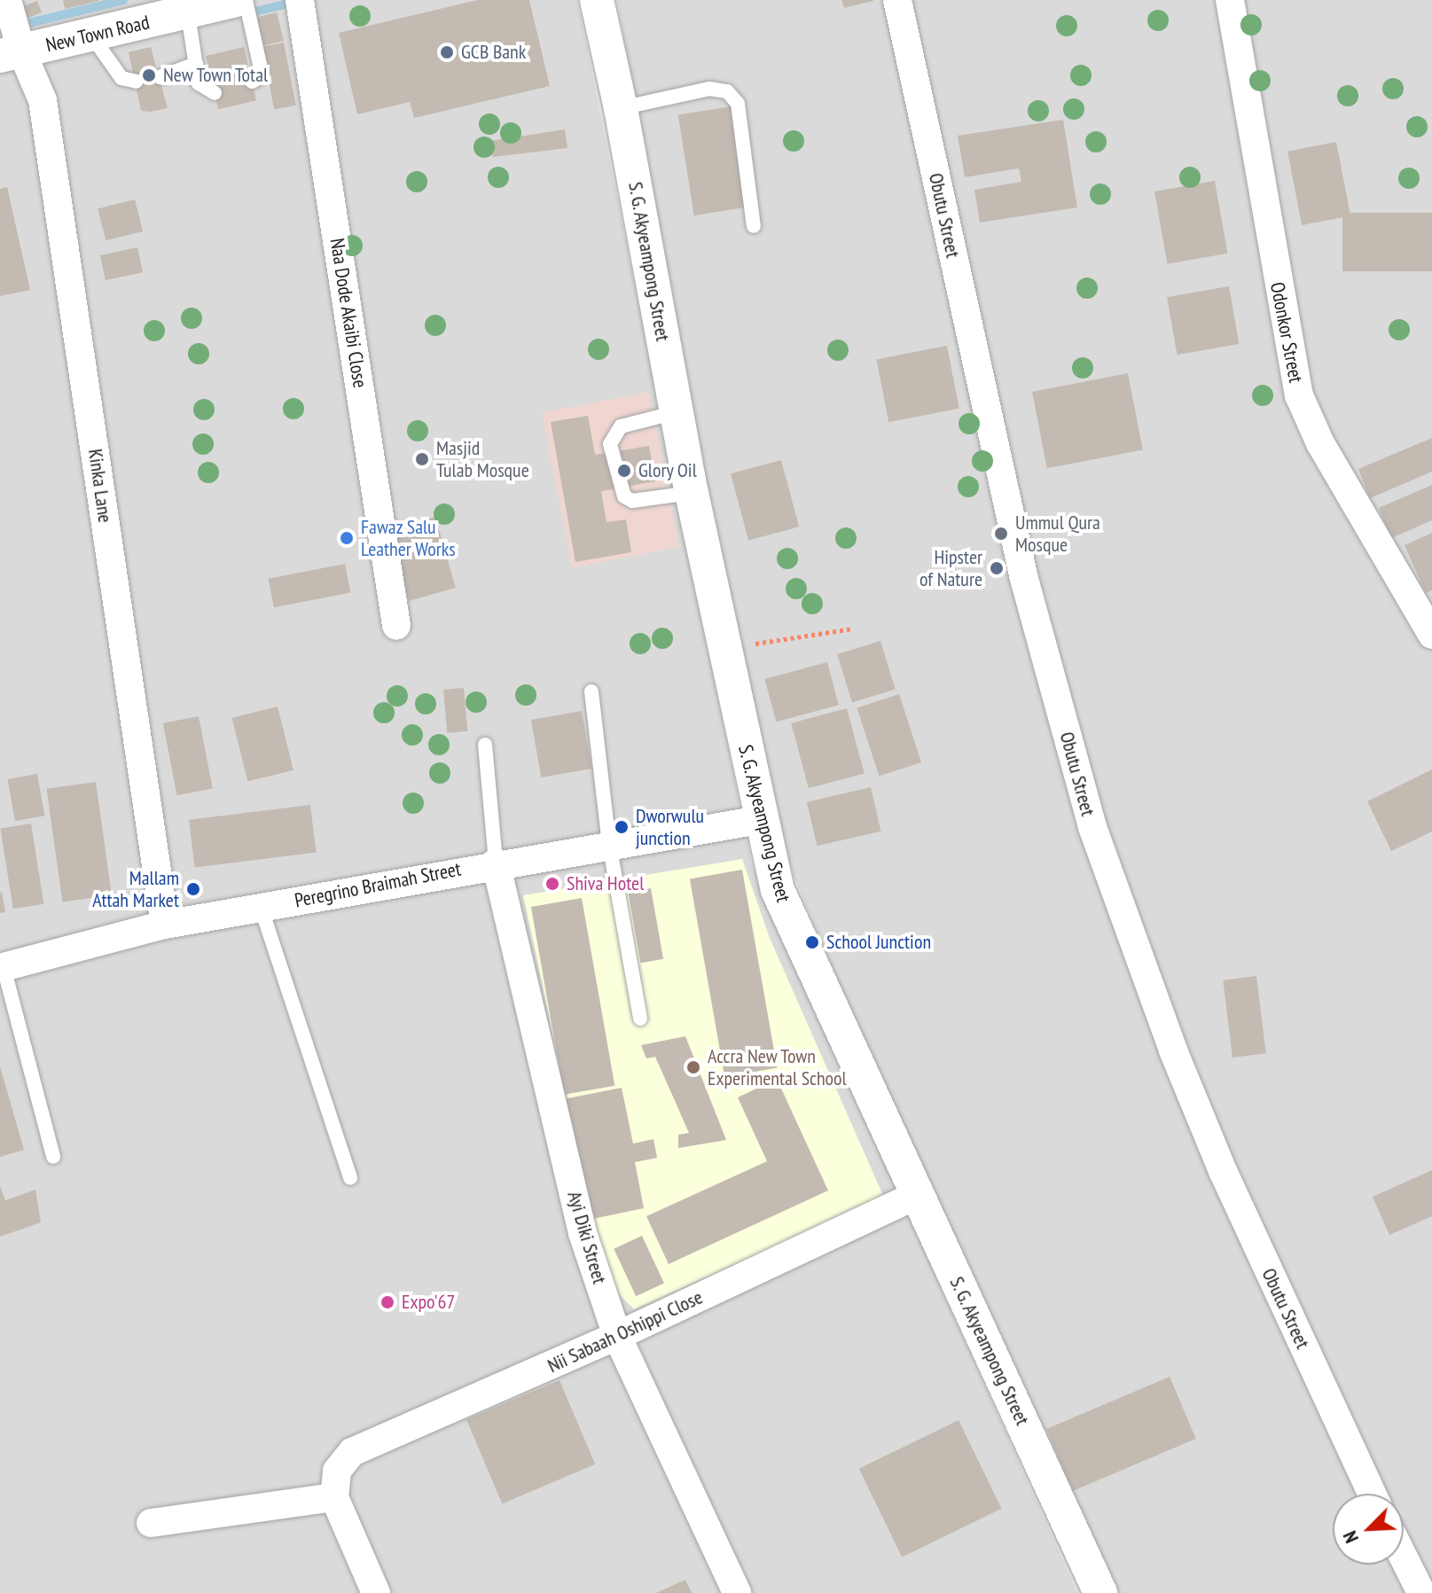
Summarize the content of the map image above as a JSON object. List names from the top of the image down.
{
  "streets": {
    "street": [
      "New Town Road",
      "Obutu Street",
      "S. G. Akyeampong Street",
      "Naa Dode Akaibi Close",
      "Odonkor Street",
      "Kinka Lane",
      "Peregrino Braimah Street",
      "Ayi Diki Street",
      "Nii Sabaah Oshippi Close"
    ]
  },
  "crossings": [
    ["New Town Road", "Kinka Lane"],
    ["S. G. Akyeampong Street", "Peregrino Braimah Street"],
    ["S. G. Akyeampong Street", "Nii Sabaah Oshippi Close"],
    ["Kinka Lane", "Peregrino Braimah Street"],
    ["Peregrino Braimah Street", "Ayi Diki Street"],
    ["Ayi Diki Street", "Nii Sabaah Oshippi Close"]
  ],
  "places": [
    "GCB Bank",
    "New Town Total",
    "Masjid Tulab Mosque",
    "Glory Oil",
    "Ummul Qura Mosque",
    "Fawaz Salu Leather Works",
    "Hipster of Nature",
    "Dworwulu junction",
    "Shiva Hotel",
    "Mallam Attah Market",
    "School Junction",
    "Accra New Town Experimental School",
    "Expo'67"
  ],
  "north": "bottom left"
}
